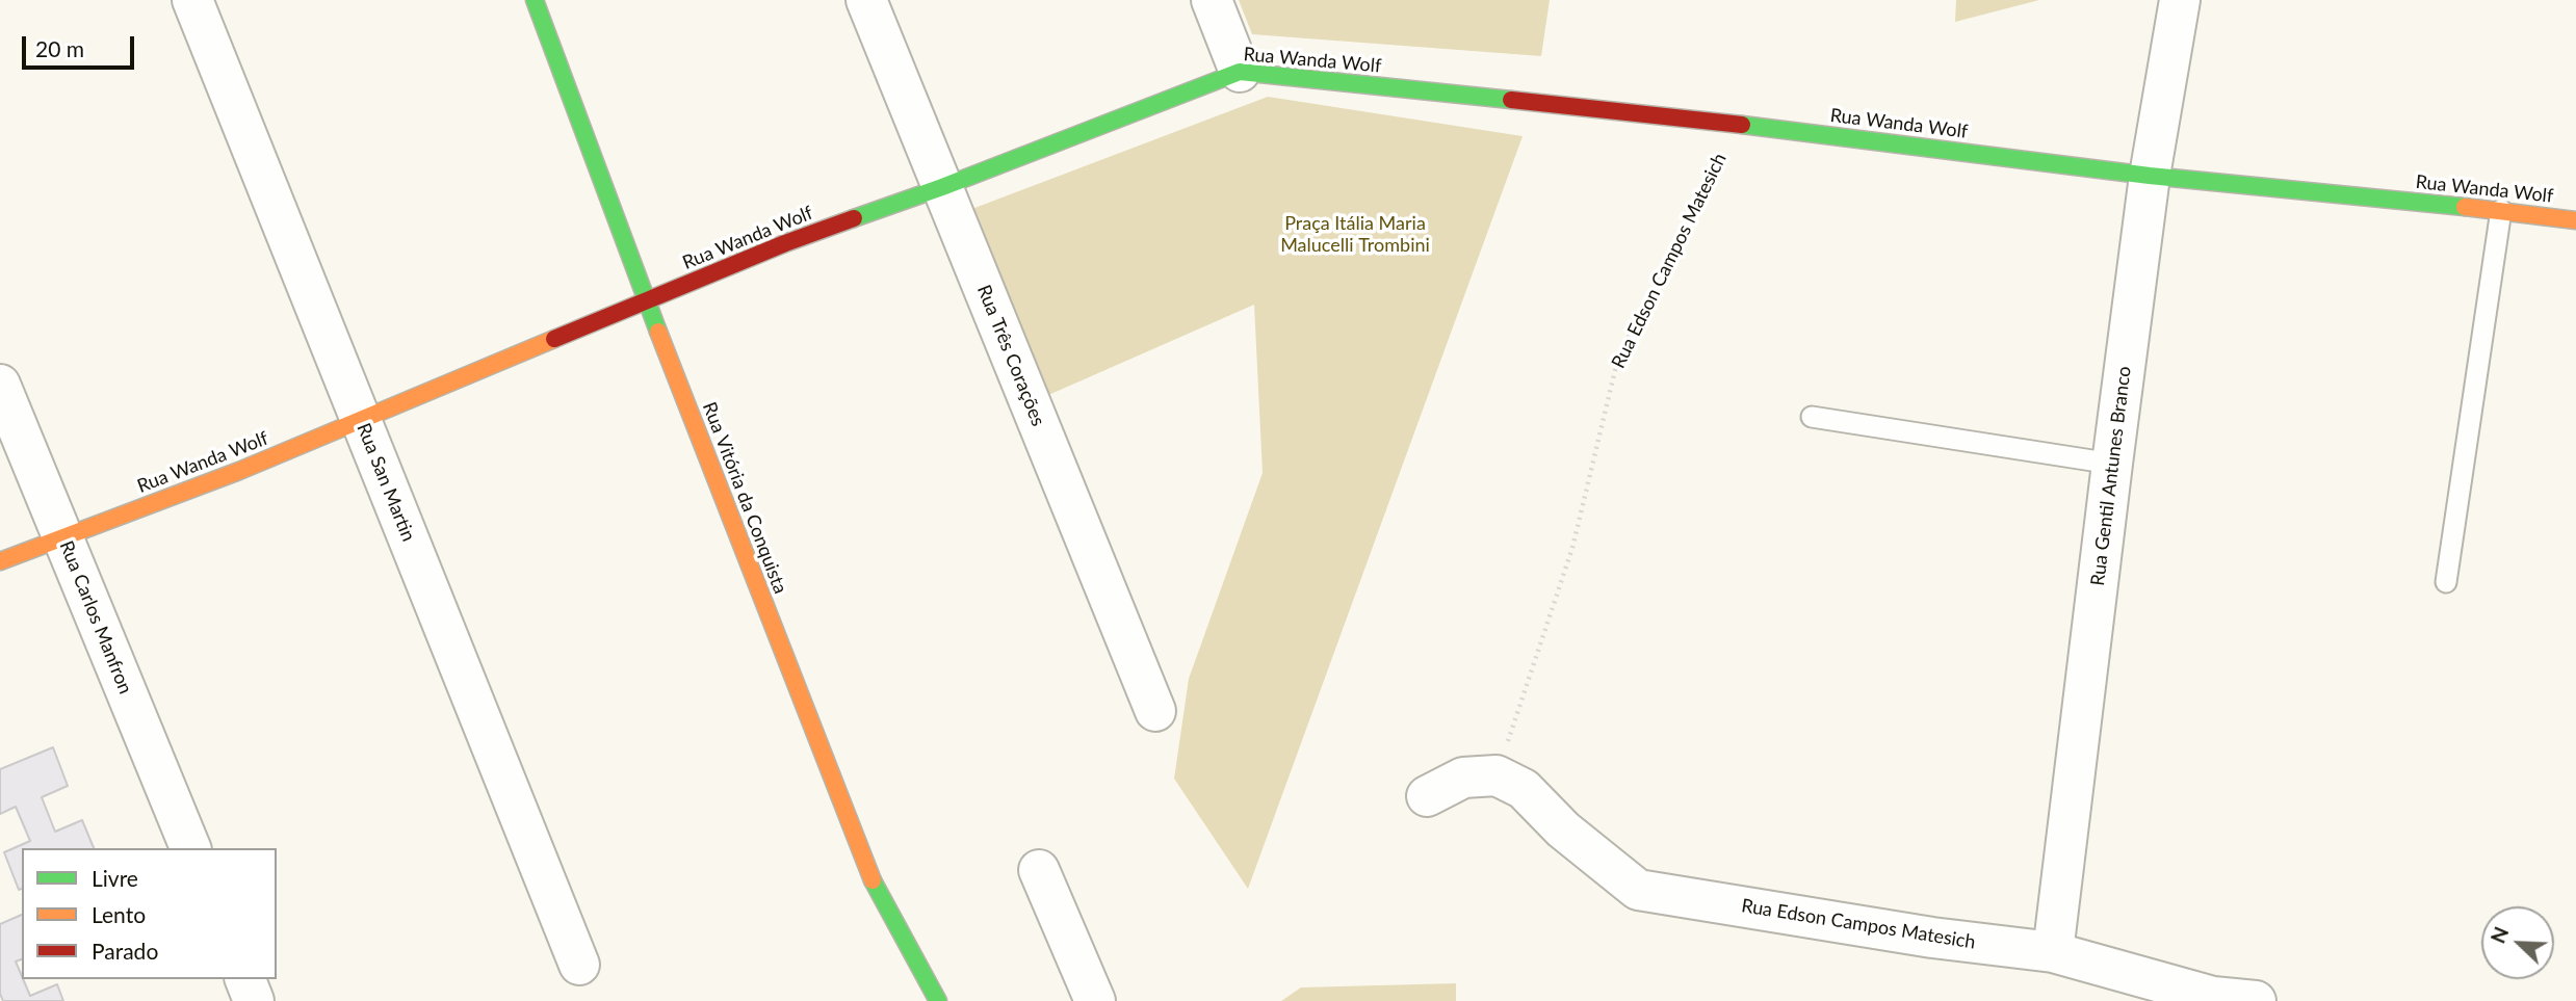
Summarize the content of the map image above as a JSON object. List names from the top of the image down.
{
  "streets": {
    "street": [
      "Rua Wanda Wolf",
      "Rua Edson Campos Matesich",
      "Rua Três Corações",
      "Rua Gentil Antunes Branco",
      "Rua San Martin",
      "Rua Vitória da Conquista",
      "Rua Carlos Manfron"
    ]
  },
  "crossings": [
    ["Rua Wanda Wolf", "Rua Edson Campos Matesich"],
    ["Rua Wanda Wolf", "Rua Três Corações"],
    ["Rua Wanda Wolf", "Rua Gentil Antunes Branco"],
    ["Rua Wanda Wolf", "Rua San Martin"],
    ["Rua Wanda Wolf", "Rua Vitória da Conquista"],
    ["Rua Wanda Wolf", "Rua Carlos Manfron"],
    ["Rua Edson Campos Matesich", "Rua Gentil Antunes Branco"]
  ],
  "parks": ["Praça Itália Maria Malucelli Trombini"],
  "legend": ["Livre", "Lento", "Parado"],
  "scale_bar": "20 m",
  "north": "top left"
}
